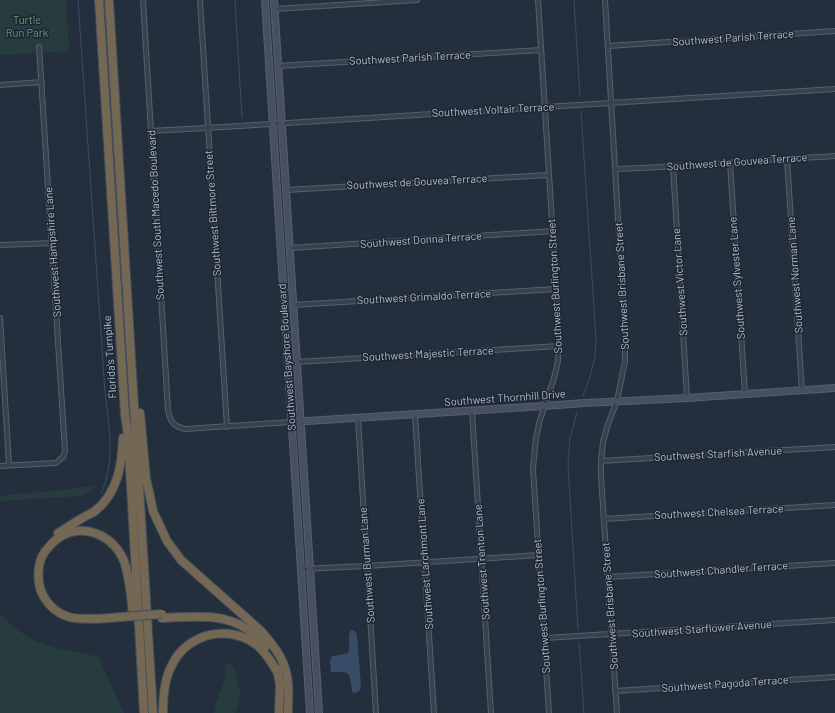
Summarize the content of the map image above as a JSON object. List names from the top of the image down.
{
  "streets": {
    "highway": ["Florida's Turnpike"],
    "main road": ["Southwest Bayshore Boulevard", "Southwest Thornhill Drive"],
    "street": [
      "Southwest Parish Terrace",
      "Southwest Voltair Terrace",
      "Southwest de Gouvea Terrace",
      "Southwest Biltmore Street",
      "Southwest South Macedo Boulevard",
      "Southwest Donna Terrace",
      "Southwest Hampshire Lane",
      "Southwest Norman Lane",
      "Southwest Sylvester Lane",
      "Southwest Victor Lane",
      "Southwest Burlington Street",
      "Southwest Brisbane Street",
      "Southwest Grimaldo Terrace",
      "Southwest Majestic Terrace",
      "Southwest Starfish Avenue",
      "Southwest Chelsea Terrace",
      "Southwest Trenton Lane",
      "Southwest Larchmont Lane",
      "Southwest Burman Lane",
      "Southwest Chandler Terrace",
      "Southwest Starflower Avenue",
      "Southwest Pagoda Terrace"
    ]
  },
  "crossings": [
    ["Southwest Parish Terrace", "Southwest Burlington Street"],
    ["Southwest Parish Terrace", "Southwest Brisbane Street"],
    ["Southwest Parish Terrace", "Southwest Bayshore Boulevard"],
    ["Southwest Voltair Terrace", "Southwest Biltmore Street"],
    ["Southwest Voltair Terrace", "Southwest South Macedo Boulevard"],
    ["Southwest Voltair Terrace", "Southwest Burlington Street"],
    ["Southwest Voltair Terrace", "Southwest Brisbane Street"],
    ["Southwest Voltair Terrace", "Southwest Bayshore Boulevard"],
    ["Southwest de Gouvea Terrace", "Southwest Norman Lane"],
    ["Southwest de Gouvea Terrace", "Southwest Sylvester Lane"],
    ["Southwest de Gouvea Terrace", "Southwest Victor Lane"],
    ["Southwest de Gouvea Terrace", "Southwest Burlington Street"],
    ["Southwest de Gouvea Terrace", "Southwest Brisbane Street"],
    ["Southwest de Gouvea Terrace", "Southwest Bayshore Boulevard"],
    ["Southwest Biltmore Street", "Southwest Thornhill Drive"],
    ["Southwest South Macedo Boulevard", "Southwest Thornhill Drive"],
    ["Southwest Donna Terrace", "Southwest Burlington Street"],
    ["Southwest Donna Terrace", "Southwest Bayshore Boulevard"],
    ["Southwest Norman Lane", "Southwest Thornhill Drive"],
    ["Southwest Sylvester Lane", "Southwest Thornhill Drive"],
    ["Southwest Victor Lane", "Southwest Thornhill Drive"],
    ["Southwest Burlington Street", "Southwest Grimaldo Terrace"],
    ["Southwest Burlington Street", "Southwest Majestic Terrace"],
    ["Southwest Burlington Street", "Southwest Thornhill Drive"],
    ["Southwest Burlington Street", "Southwest Starflower Avenue"],
    ["Southwest Brisbane Street", "Southwest Thornhill Drive"],
    ["Southwest Brisbane Street", "Southwest Starfish Avenue"],
    ["Southwest Brisbane Street", "Southwest Chelsea Terrace"],
    ["Southwest Brisbane Street", "Southwest Chandler Terrace"],
    ["Southwest Brisbane Street", "Southwest Starflower Avenue"],
    ["Southwest Brisbane Street", "Southwest Pagoda Terrace"],
    ["Southwest Grimaldo Terrace", "Southwest Bayshore Boulevard"],
    ["Southwest Majestic Terrace", "Southwest Bayshore Boulevard"],
    ["Southwest Bayshore Boulevard", "Southwest Thornhill Drive"],
    ["Southwest Thornhill Drive", "Southwest Trenton Lane"],
    ["Southwest Thornhill Drive", "Southwest Larchmont Lane"],
    ["Southwest Thornhill Drive", "Southwest Burman Lane"]
  ],
  "parks": ["Turtle Run Park"]
}
